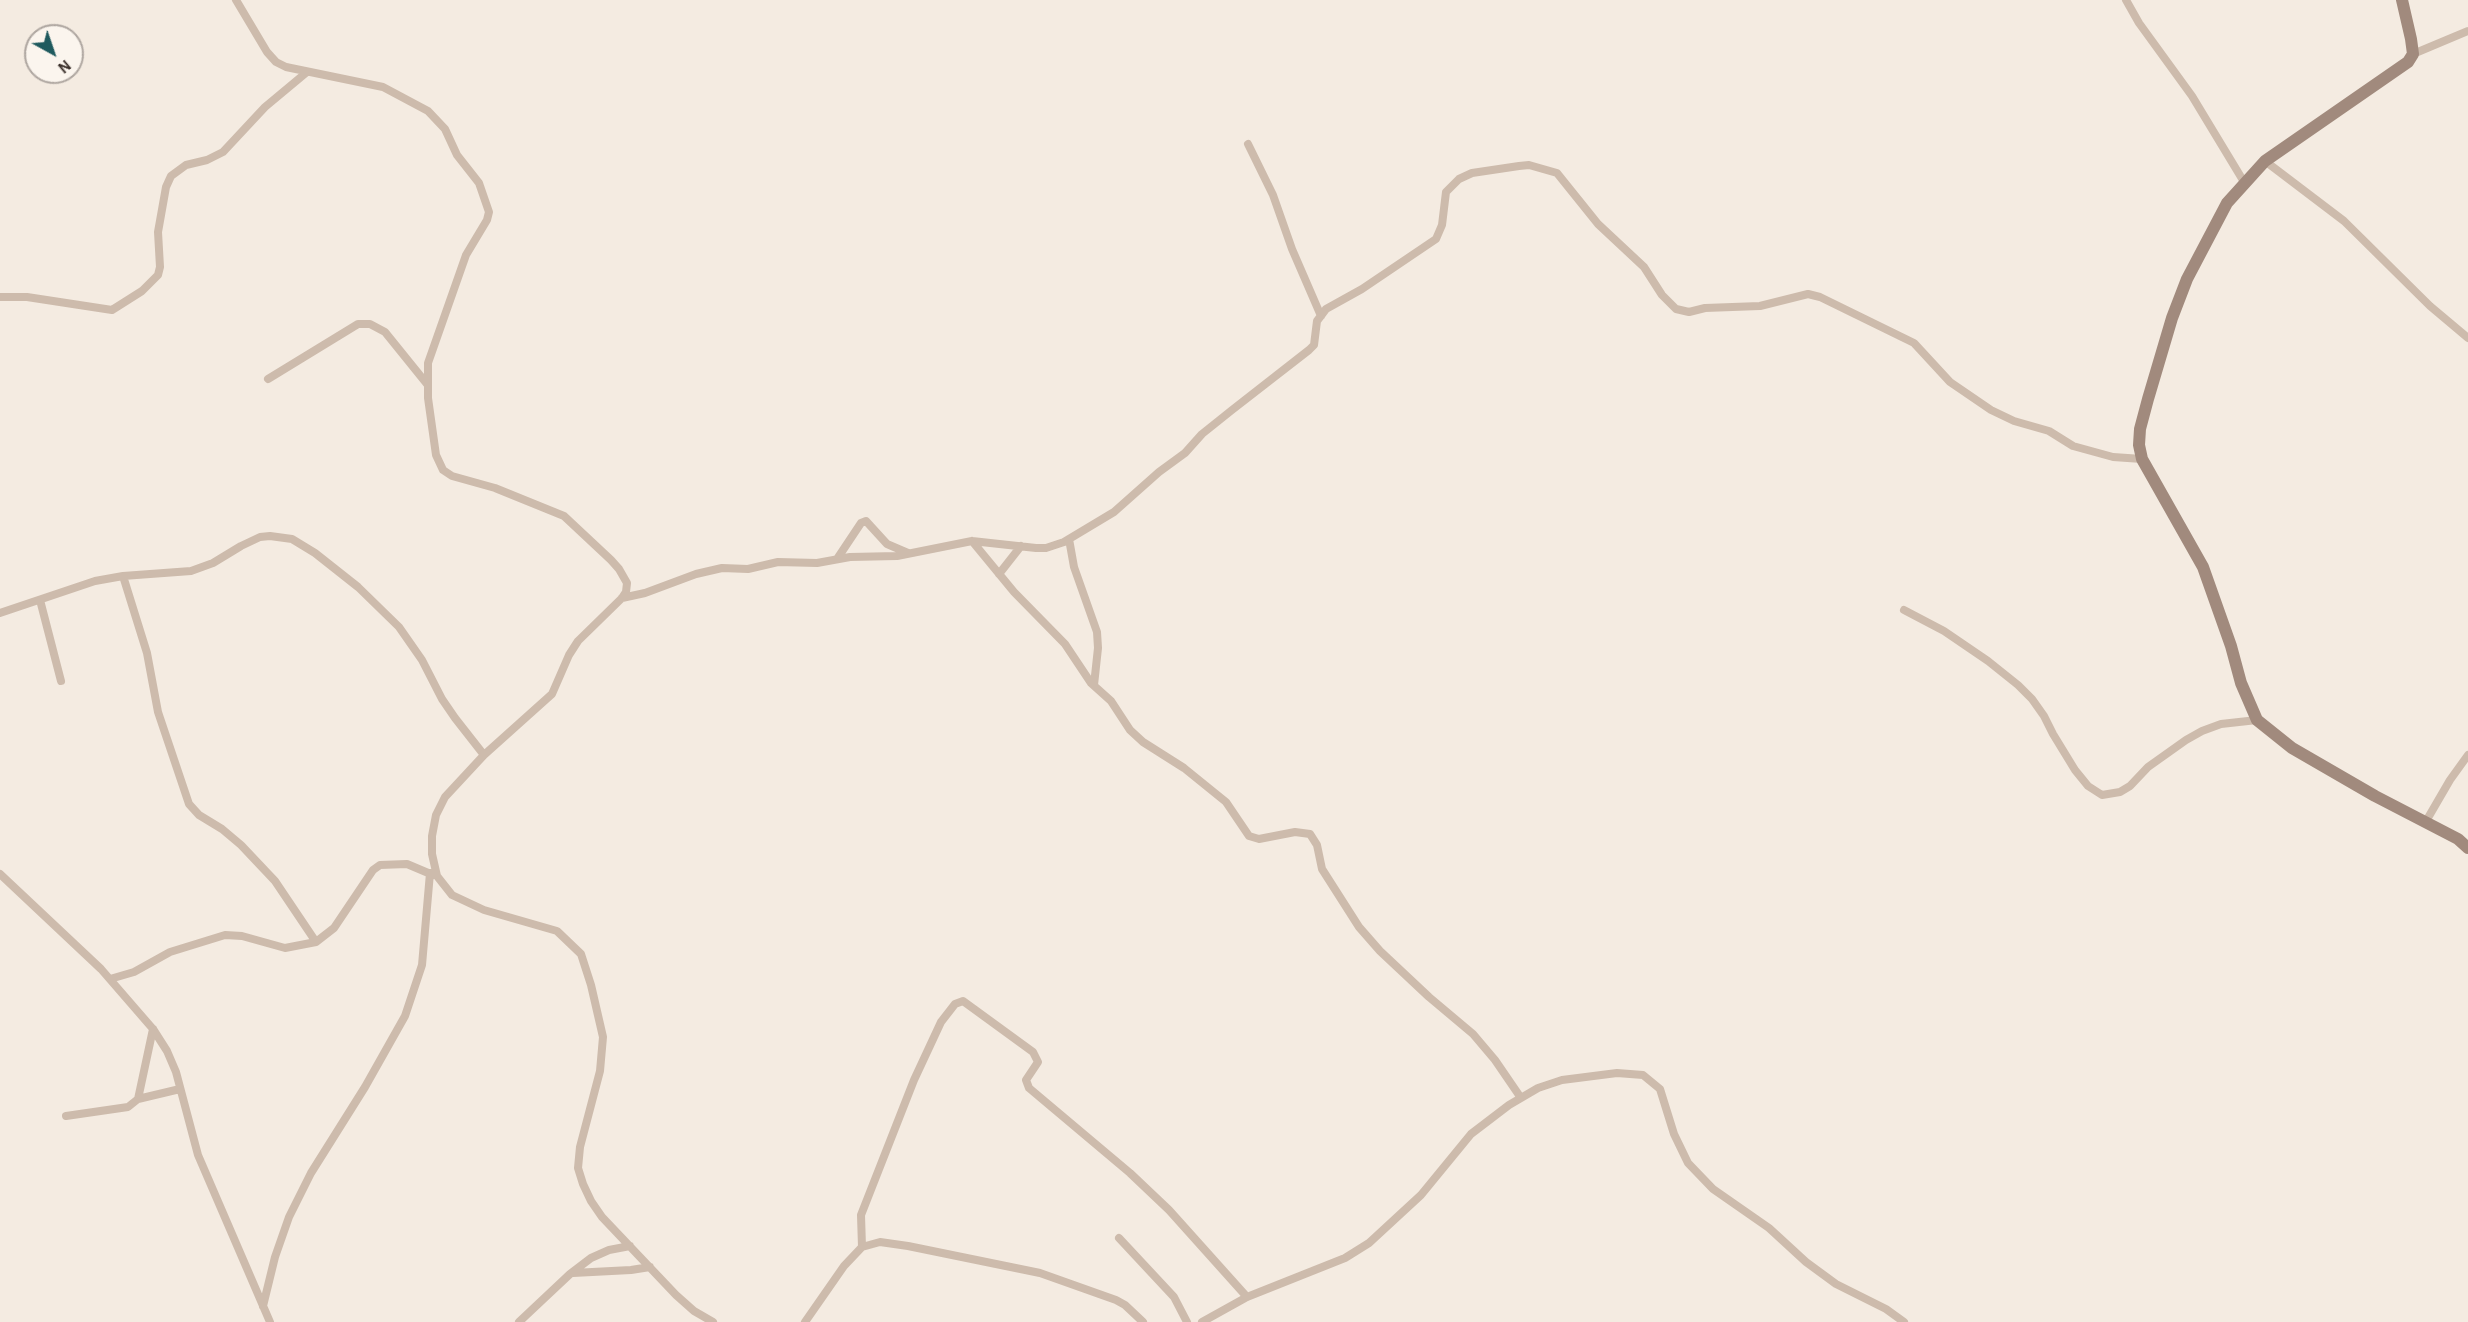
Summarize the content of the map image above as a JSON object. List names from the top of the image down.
{
  "north": "bottom right"
}
